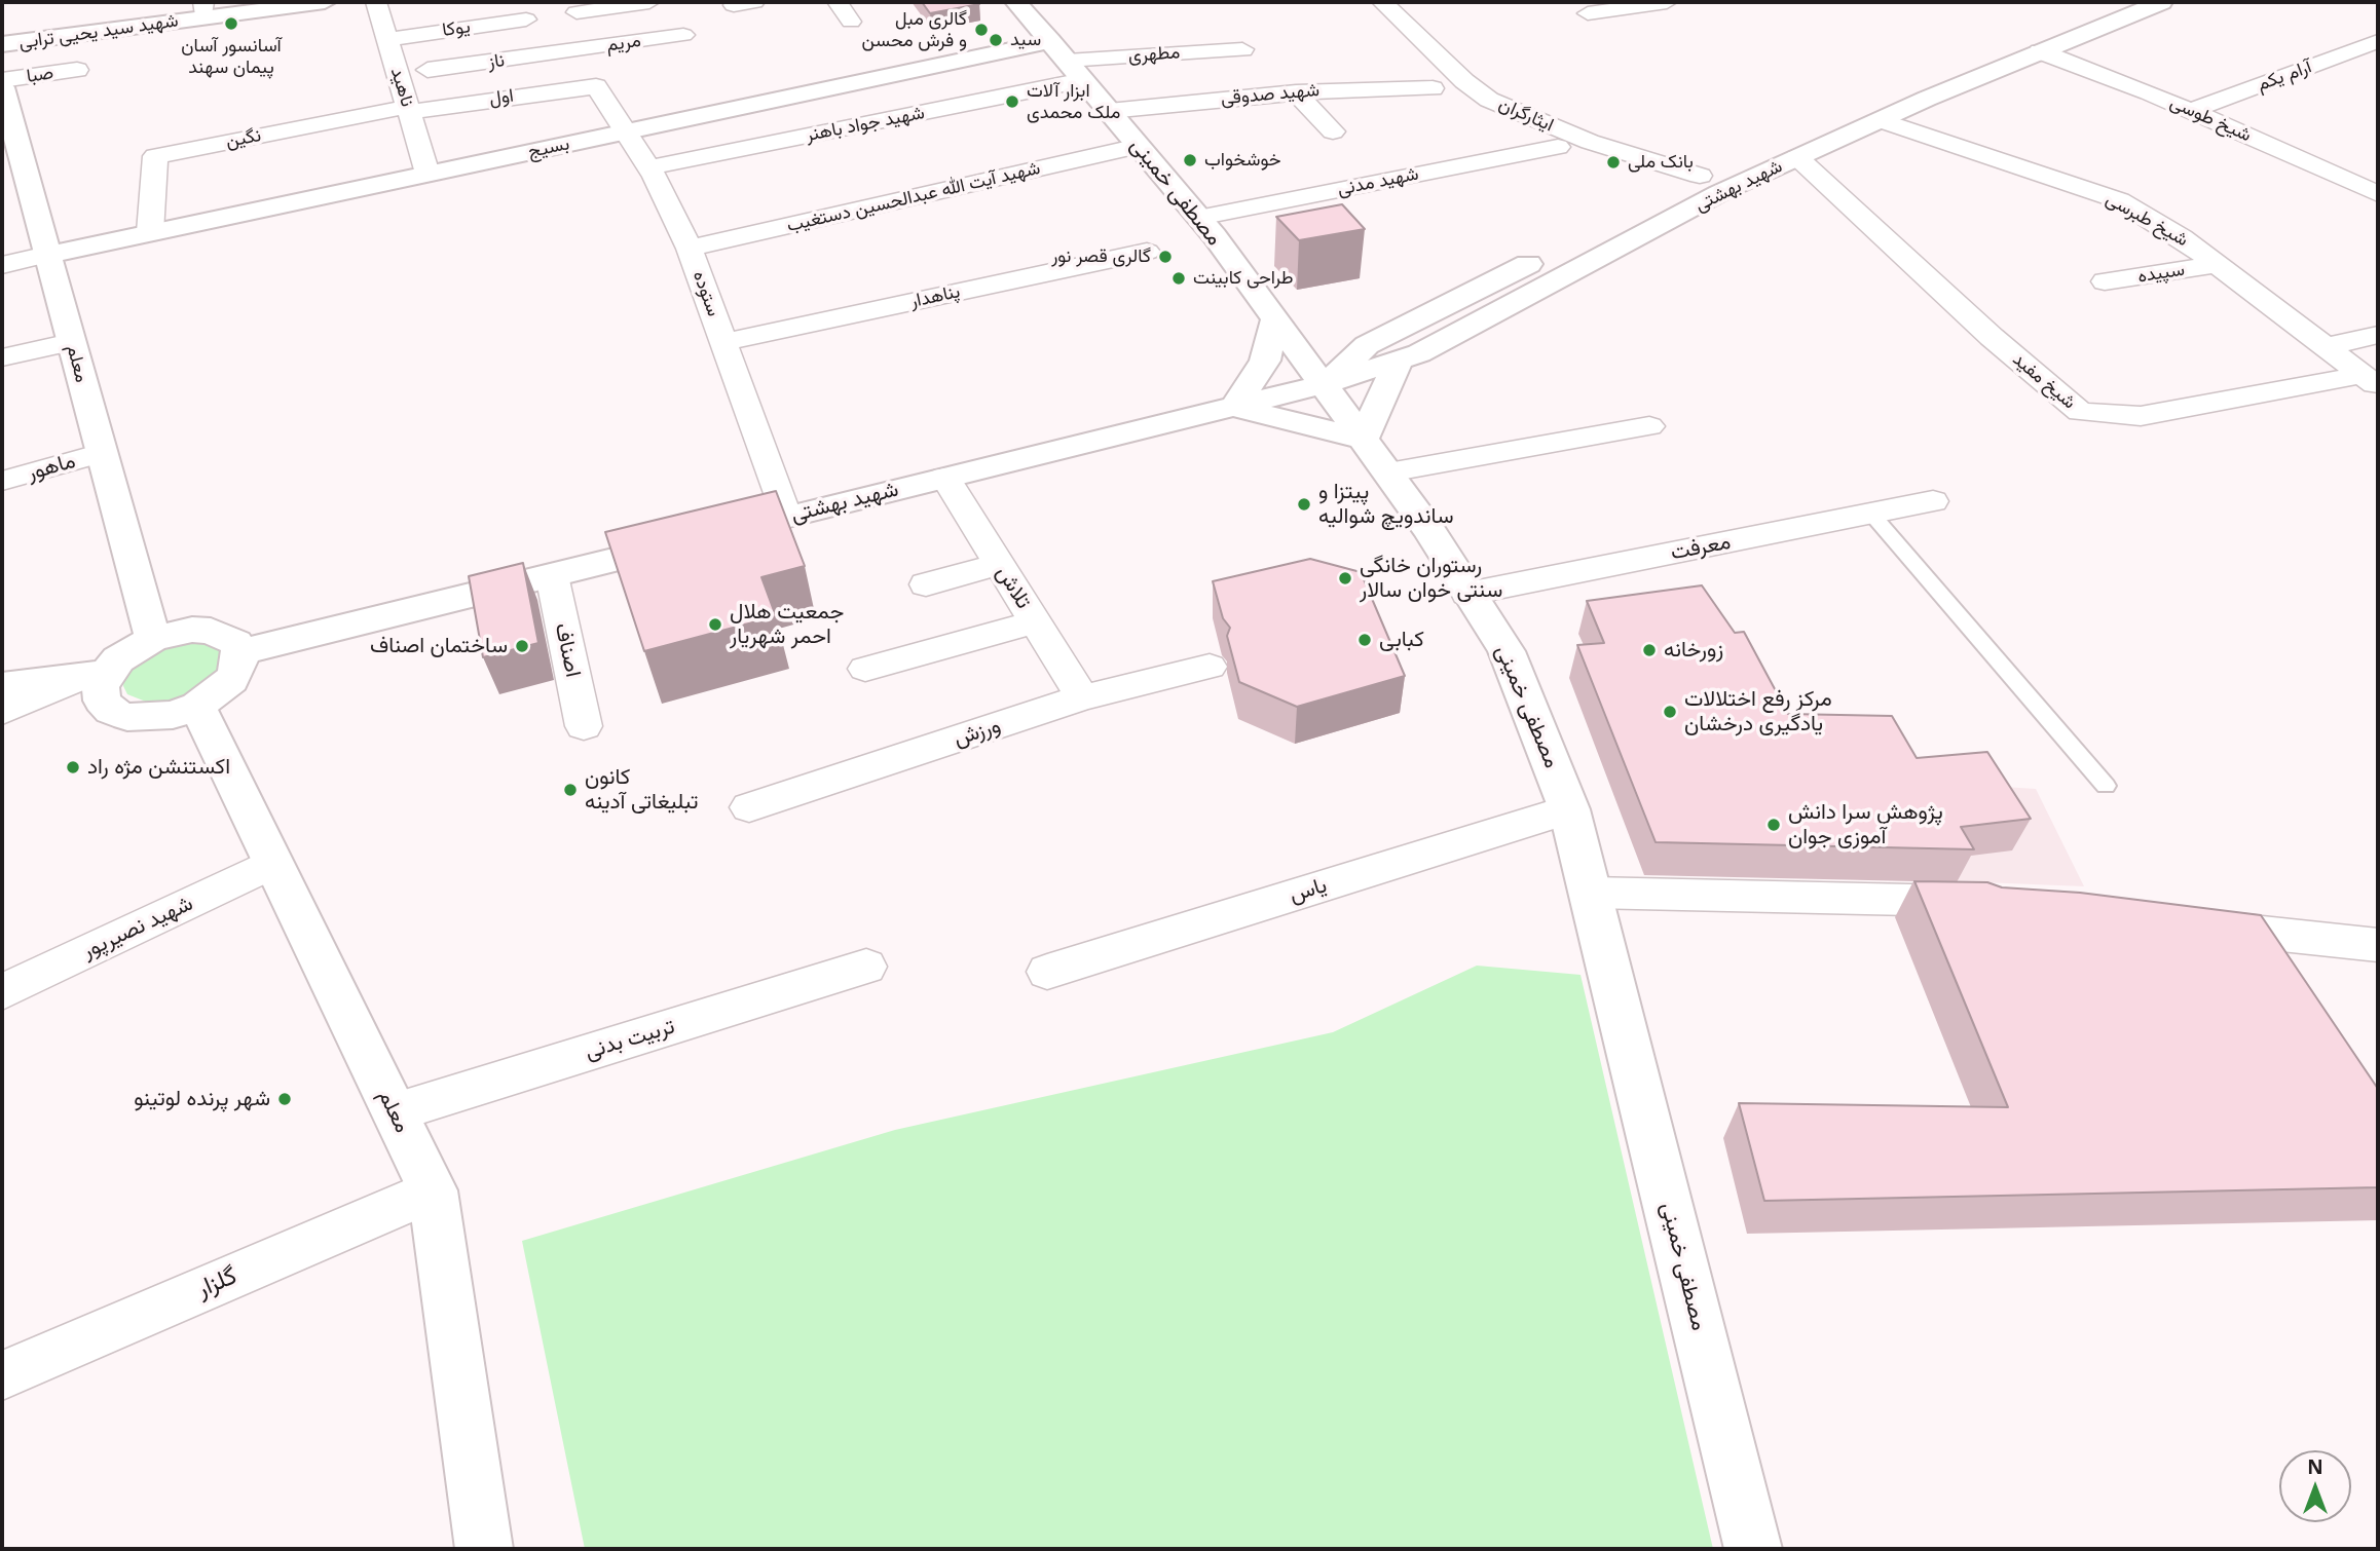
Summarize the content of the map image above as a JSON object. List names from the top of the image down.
{
  "streets": {
    "main road": [
      "شهید سید یحیی ترابی",
      "بسیج",
      "شهید بهشتی",
      "مصطفی خمینی",
      "معلم"
    ],
    "street": [
      "یوکا",
      "مریم",
      "مطهری",
      "ناز",
      "صبا",
      "آرام یکم",
      "ناهید",
      "شهید صدوقی",
      "اول",
      "ایثارگران",
      "شیخ طوسی",
      "شهید جواد باهنر",
      "نگین",
      "شهید مدنی",
      "شهید آیت الله عبدالحسین دستغیب",
      "شیخ طبرسی",
      "سپیده",
      "ستوده",
      "پناهدار",
      "شیخ مفید",
      "ماهور",
      "معرفت",
      "تلاش",
      "اصناف",
      "ورزش",
      "یاس",
      "شهید نصیرپور",
      "تربیت بدنی",
      "گلزار"
    ]
  },
  "crossings": [
    ["یوکا", "ناهید"],
    ["مریم", "ناز"],
    ["مطهری", "شهید جواد باهنر"],
    ["مطهری", "بسیج"],
    ["مطهری", "مصطفی خمینی"],
    ["آرام یکم", "شیخ طوسی"],
    ["ناهید", "اول"],
    ["ناهید", "نگین"],
    ["ناهید", "بسیج"],
    ["شهید صدوقی", "مصطفی خمینی"],
    ["اول", "نگین"],
    ["اول", "ستوده"],
    ["ایثارگران", "شهید بهشتی"],
    ["شیخ طوسی", "شهید بهشتی"],
    ["شهید جواد باهنر", "بسیج"],
    ["شهید جواد باهنر", "مصطفی خمینی"],
    ["شهید جواد باهنر", "ستوده"],
    ["نگین", "بسیج"],
    ["بسیج", "مصطفی خمینی"],
    ["بسیج", "ستوده"],
    ["بسیج", "معلم"],
    ["شهید مدنی", "مصطفی خمینی"],
    ["شهید بهشتی", "مصطفی خمینی"],
    ["شهید بهشتی", "شیخ طبرسی"],
    ["شهید بهشتی", "ستوده"],
    ["شهید بهشتی", "شیخ مفید"],
    ["شهید بهشتی", "تلاش"],
    ["شهید بهشتی", "اصناف"],
    ["مصطفی خمینی", "شهید آیت الله عبدالحسین دستغیب"],
    ["مصطفی خمینی", "معرفت"],
    ["مصطفی خمینی", "یاس"],
    ["شهید آیت الله عبدالحسین دستغیب", "ستوده"],
    ["شیخ طبرسی", "سپیده"],
    ["شیخ طبرسی", "شیخ مفید"],
    ["ستوده", "پناهدار"],
    ["معلم", "ماهور"],
    ["معلم", "شهید نصیرپور"],
    ["معلم", "تربیت بدنی"],
    ["معلم", "گلزار"],
    ["تلاش", "ورزش"]
  ],
  "places": [
    "آسانسور آسان پیمان سهند",
    "گالری مبل و فرش محسن",
    "سید",
    "ابزار آلات ملک محمدی",
    "خوشخواب",
    "بانک ملی",
    "گالری قصر نور",
    "طراحی کابینت",
    "پیتزا و ساندویچ شوالیه",
    "رستوران خانگی سنتی خوان سالار",
    "جمعیت هلال احمر شهریار",
    "کبابی",
    "ساختمان اصناف",
    "زورخانه",
    "مرکز رفع اختلالات یادگیری درخشان",
    "اکستنشن مژه راد",
    "کانون تبلیغاتی آدینه",
    "پژوهش سرا دانش آموزی جوان",
    "شهر پرنده لوتینو"
  ],
  "north": "top"
}
